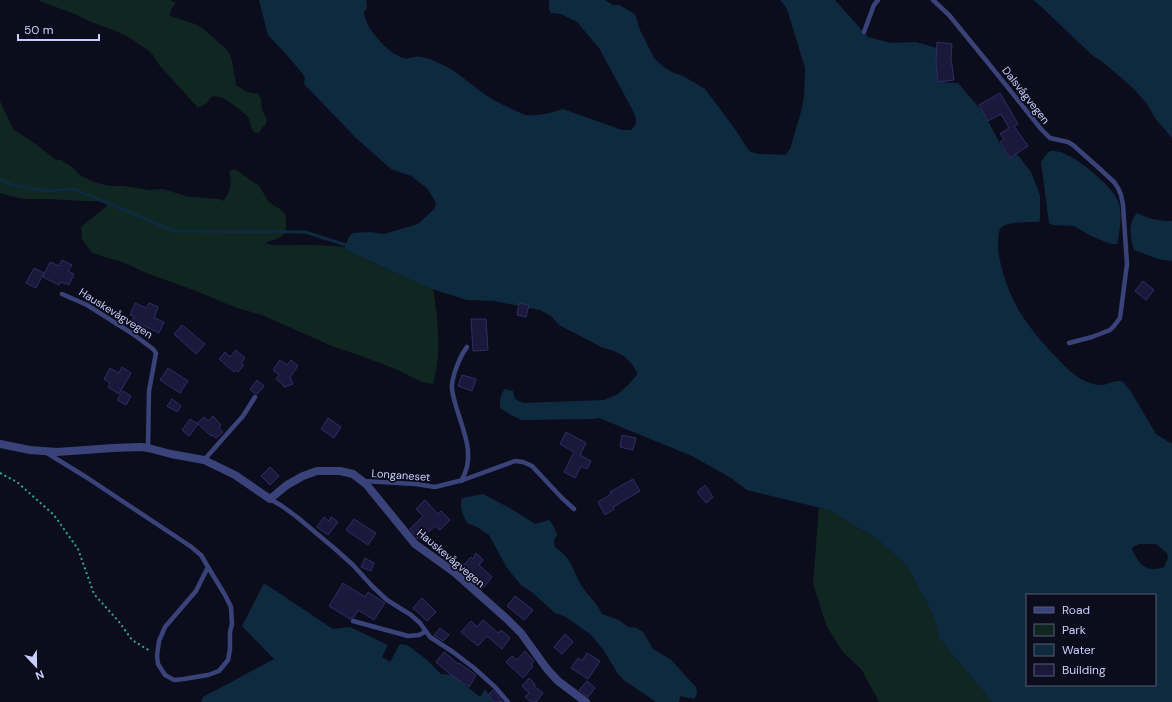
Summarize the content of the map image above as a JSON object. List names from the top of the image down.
{
  "streets": {
    "street": ["Hauskevågvegen"],
    "lane": ["Dalsvågvegen", "Longaneset"]
  },
  "crossings": [
    ["Hauskevågvegen", "Longaneset"]
  ],
  "legend": [
    "Road",
    "Park",
    "Water",
    "Building"
  ],
  "scale_bar": "50 m",
  "north": "bottom"
}
